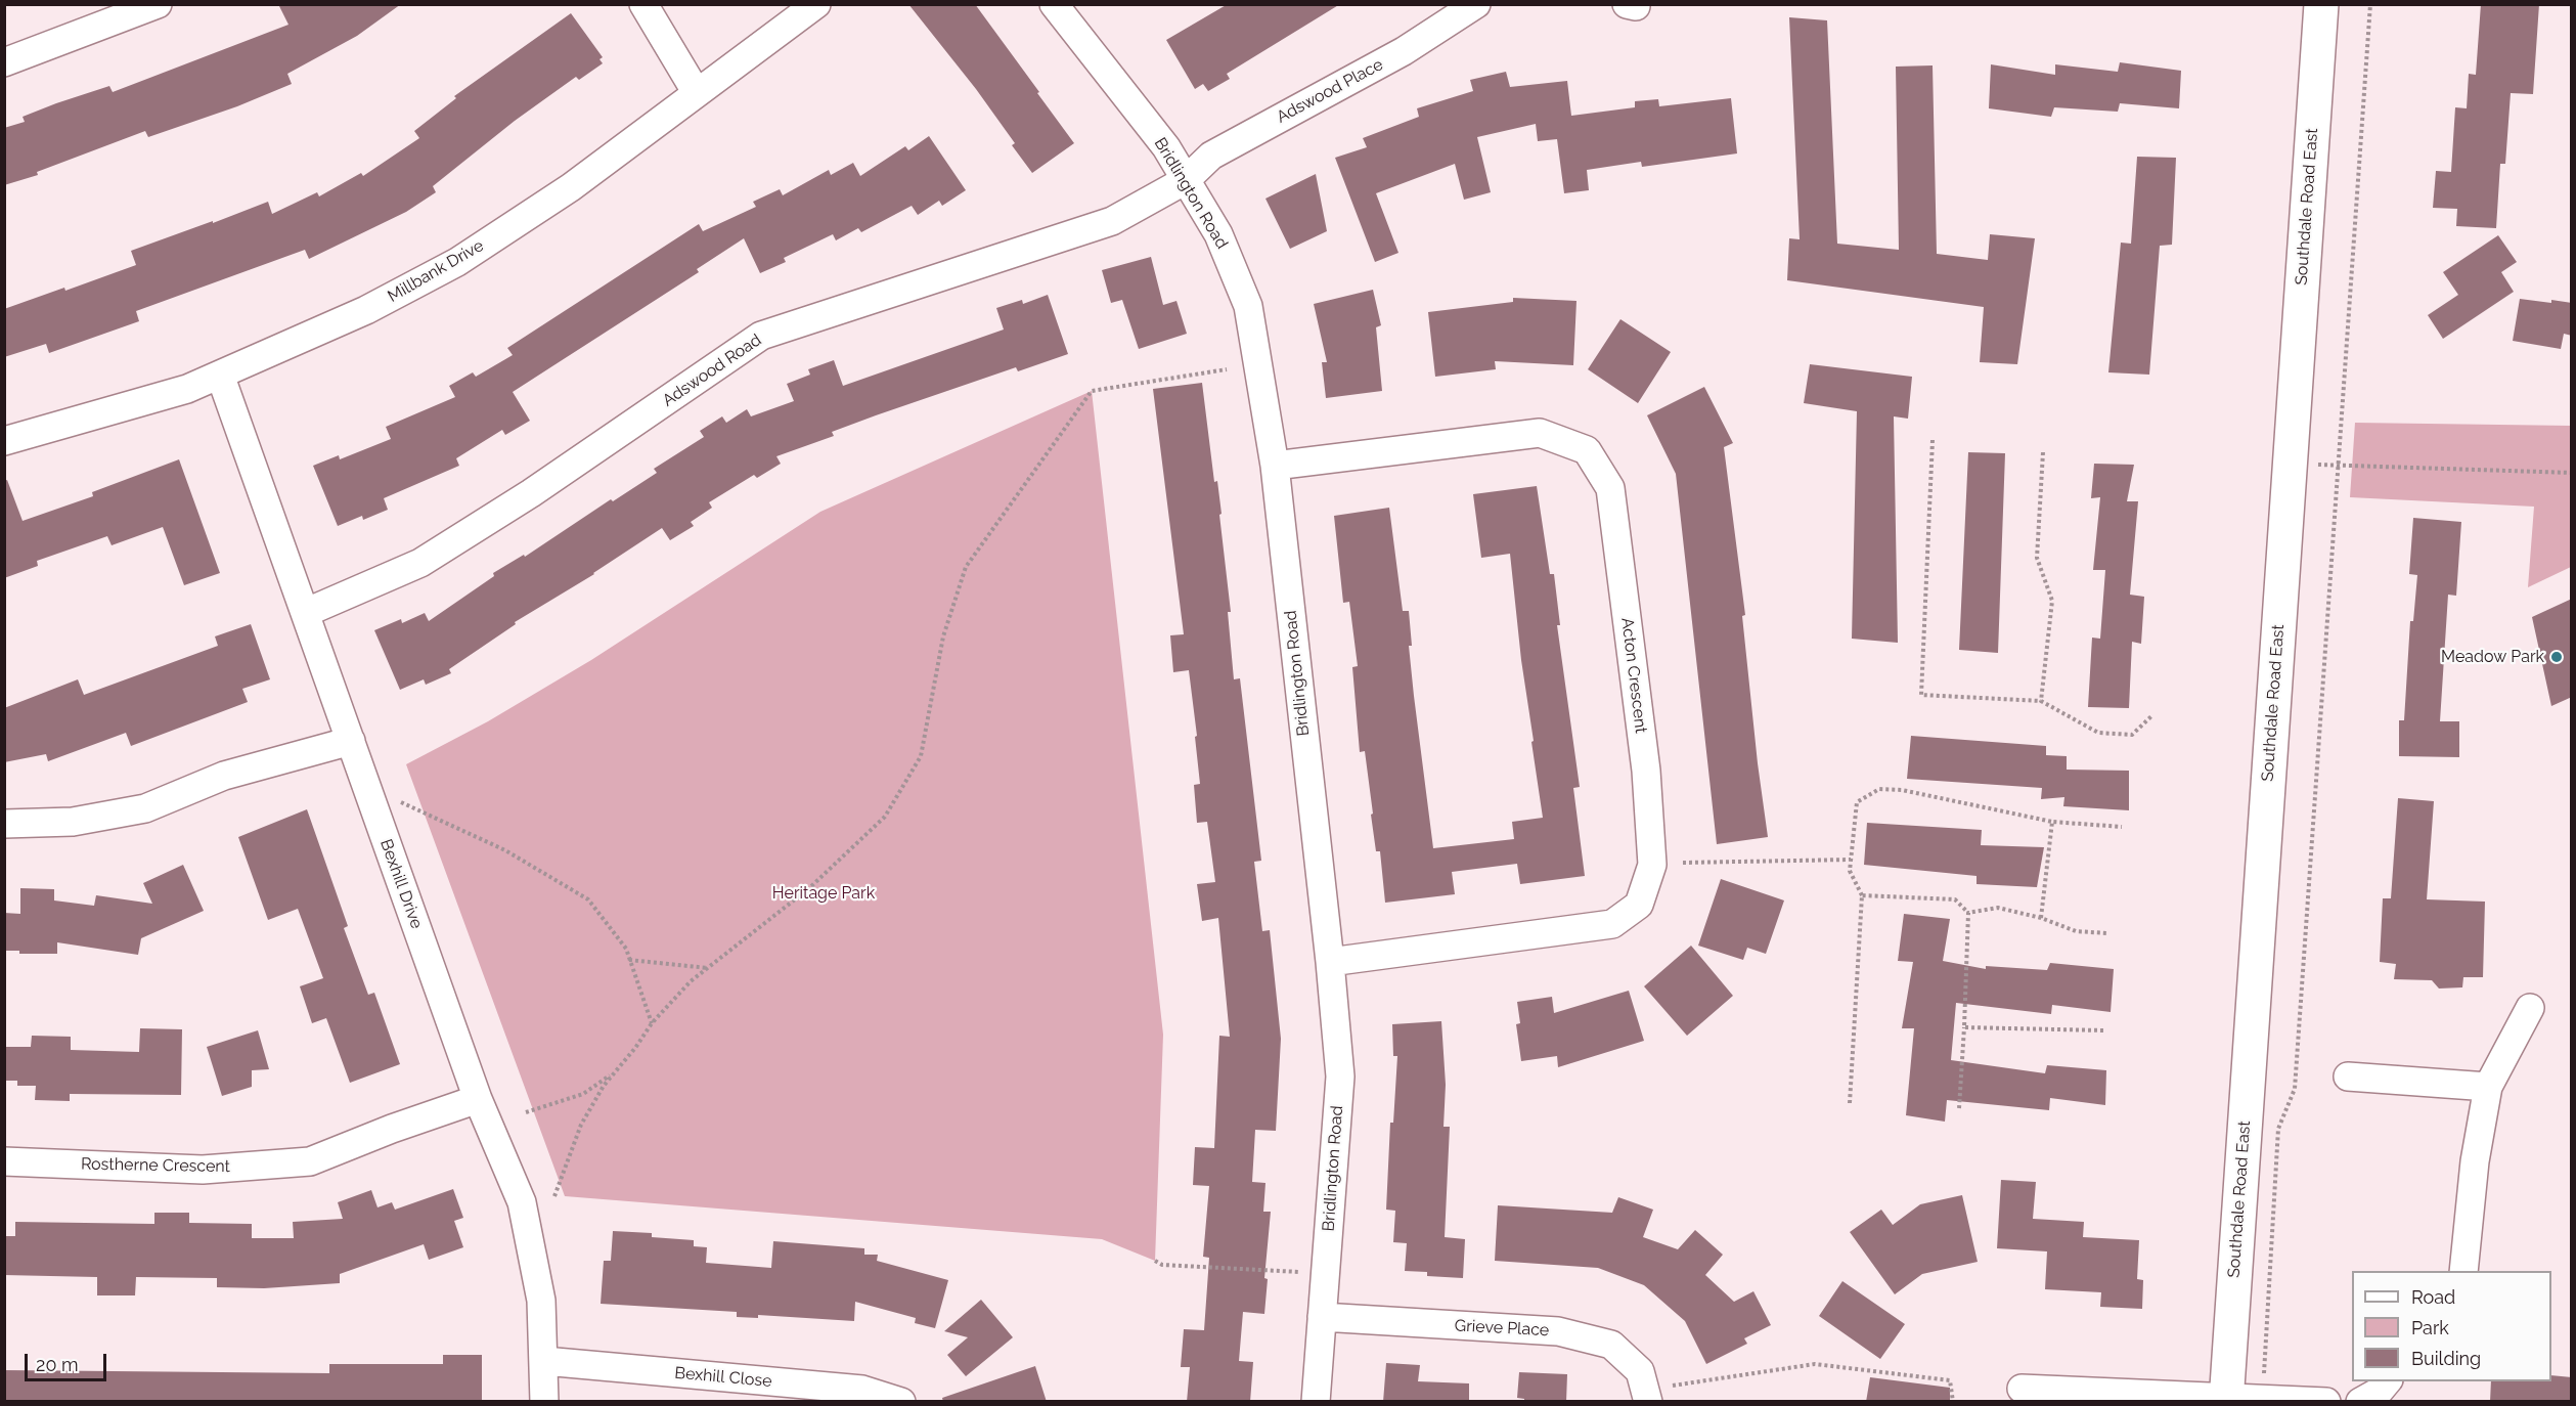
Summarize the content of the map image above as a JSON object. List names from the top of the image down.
{
  "streets": {
    "main road": ["Southdale Road East"],
    "street": [
      "Adswood Place",
      "Bridlington Road",
      "Millbank Drive",
      "Adswood Road",
      "Acton Crescent",
      "Bexhill Drive",
      "Rostherne Crescent",
      "Grieve Place",
      "Bexhill Close"
    ]
  },
  "crossings": [
    ["Adswood Place", "Bridlington Road"],
    ["Adswood Place", "Adswood Road"],
    ["Bridlington Road", "Adswood Road"],
    ["Bridlington Road", "Acton Crescent"],
    ["Bridlington Road", "Grieve Place"],
    ["Millbank Drive", "Bexhill Drive"],
    ["Adswood Road", "Bexhill Drive"],
    ["Bexhill Drive", "Rostherne Crescent"],
    ["Bexhill Drive", "Bexhill Close"]
  ],
  "parks": ["Heritage Park"],
  "places": ["Meadow Park"],
  "legend": ["Road", "Park", "Building"],
  "scale_bar": "20 m"
}
